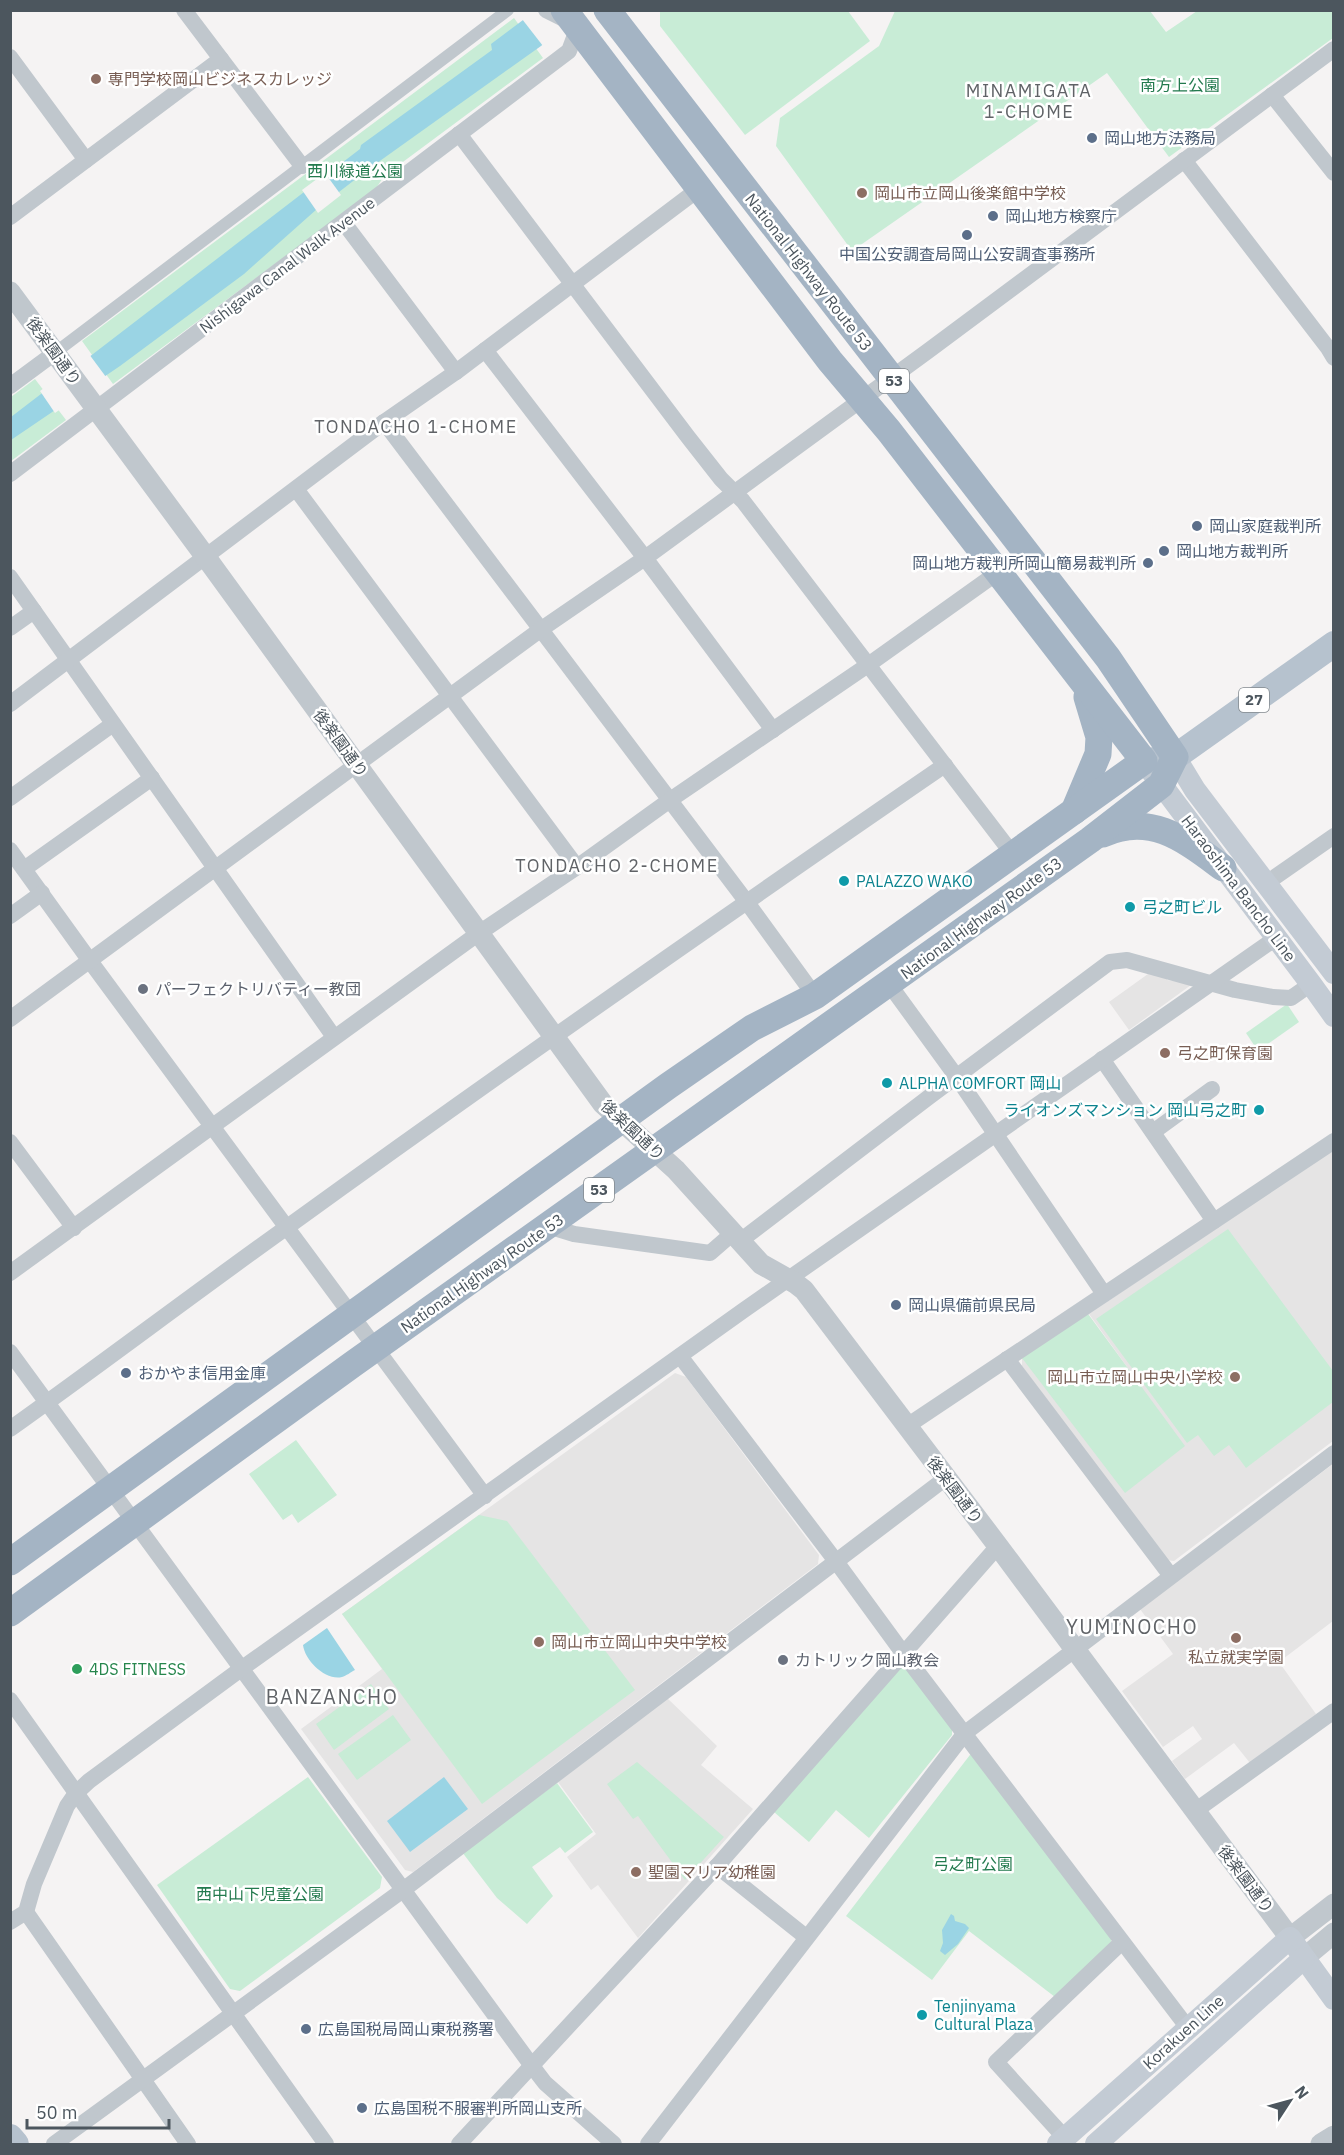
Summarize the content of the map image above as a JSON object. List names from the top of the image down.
{
  "streets": {
    "highway": ["National Highway Route 53", "53"],
    "main road": ["27", "Haraoshima Bancho Line", "Korakuen Line"],
    "street": ["Nishigawa Canal Walk Avenue", "後楽園通り"]
  },
  "crossings": [
    ["Nishigawa Canal Walk Avenue", "後楽園通り"],
    ["Nishigawa Canal Walk Avenue", "53"],
    ["National Highway Route 53", "後楽園通り"],
    ["National Highway Route 53", "53"],
    ["National Highway Route 53", "27"],
    ["National Highway Route 53", "Haraoshima Bancho Line"],
    ["後楽園通り", "Korakuen Line"],
    ["53", "27"],
    ["53", "Haraoshima Bancho Line"],
    ["27", "Haraoshima Bancho Line"]
  ],
  "districts": [
    "MINAMIGATA 1-CHOME",
    "TONDACHO 1-CHOME",
    "TONDACHO 2-CHOME",
    "YUMINOCHO",
    "BANZANCHO"
  ],
  "parks": [
    "南方上公園",
    "西川緑道公園",
    "弓之町公園",
    "西中山下児童公園"
  ],
  "places": [
    "専門学校岡山ビジネスカレッジ",
    "岡山地方法務局",
    "岡山市立岡山後楽館中学校",
    "岡山地方検察庁",
    "中国公安調査局岡山公安調査事務所",
    "岡山家庭裁判所",
    "岡山地方裁判所",
    "岡山地方裁判所岡山簡易裁判所",
    "PALAZZO WAKO",
    "弓之町ビル",
    "パーフェクトリバティー教団",
    "弓之町保育園",
    "ALPHA COMFORT 岡山",
    "ライオンズマンション 岡山弓之町",
    "岡山県備前県民局",
    "おかやま信用金庫",
    "岡山市立岡山中央小学校",
    "私立就実学園",
    "岡山市立岡山中央中学校",
    "カトリック岡山教会",
    "4DS FITNESS",
    "聖園マリア幼稚園",
    "Tenjinyama Cultural Plaza",
    "広島国税局岡山東税務署",
    "広島国税不服審判所岡山支所"
  ],
  "scale_bar": "50 m",
  "north": "top right"
}
